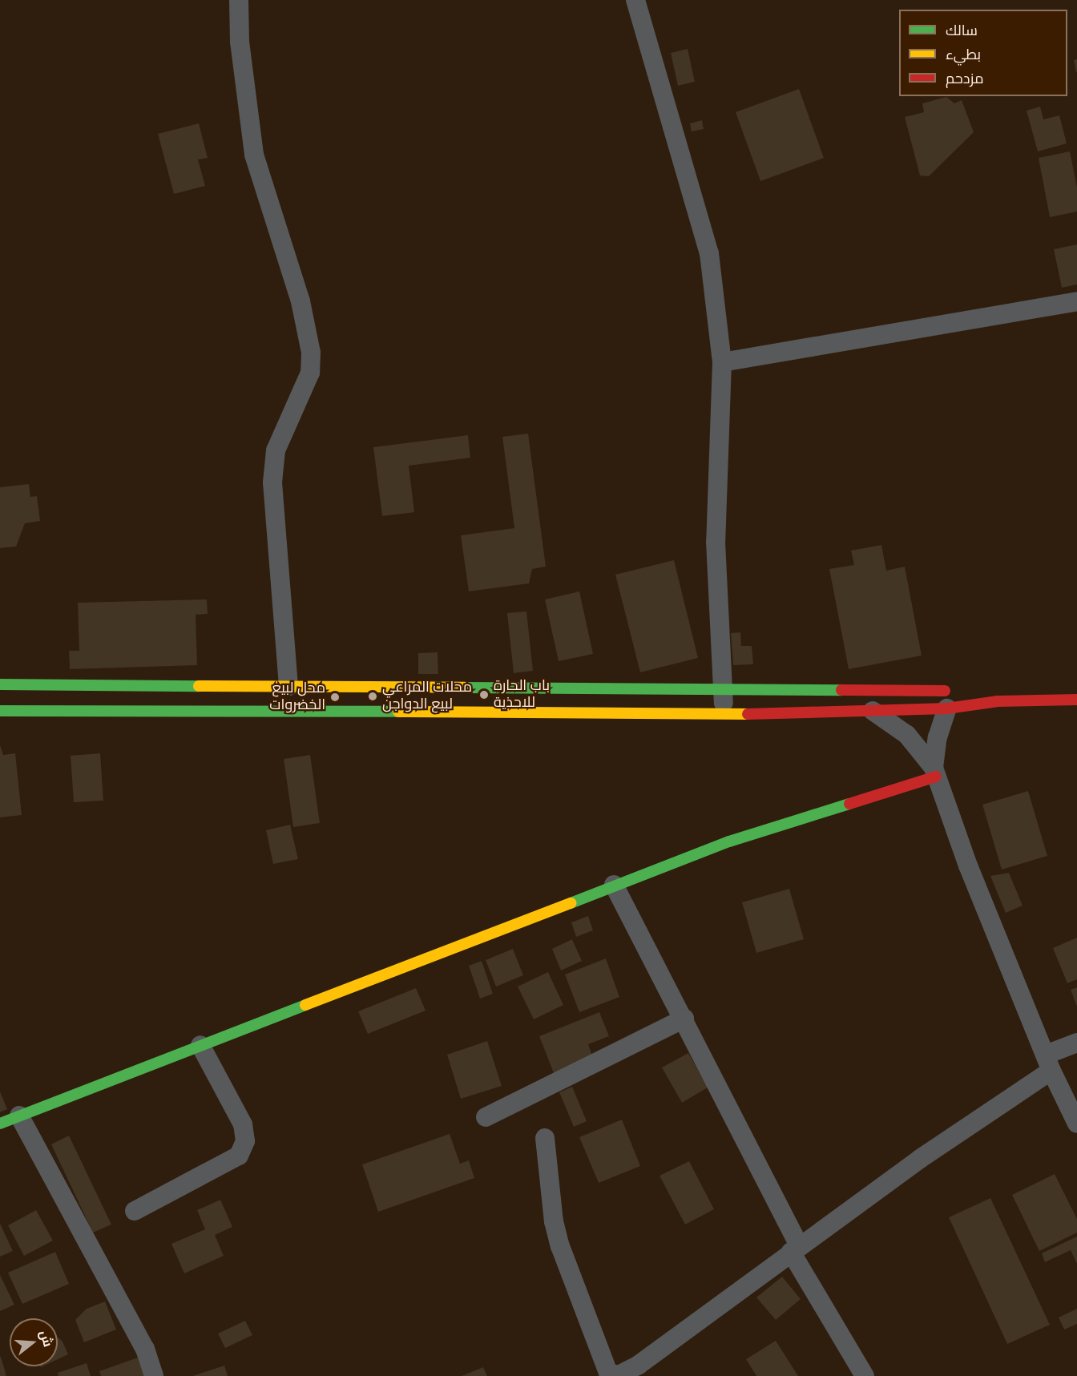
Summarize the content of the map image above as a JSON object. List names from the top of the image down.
{
  "places": ["باب الحارة للاحذية", "محلات المراعي لبيع الدواجن", "محل لبيع الخضروات"],
  "legend": ["سالك", "بطيء", "مزدحم"],
  "north": "right"
}
